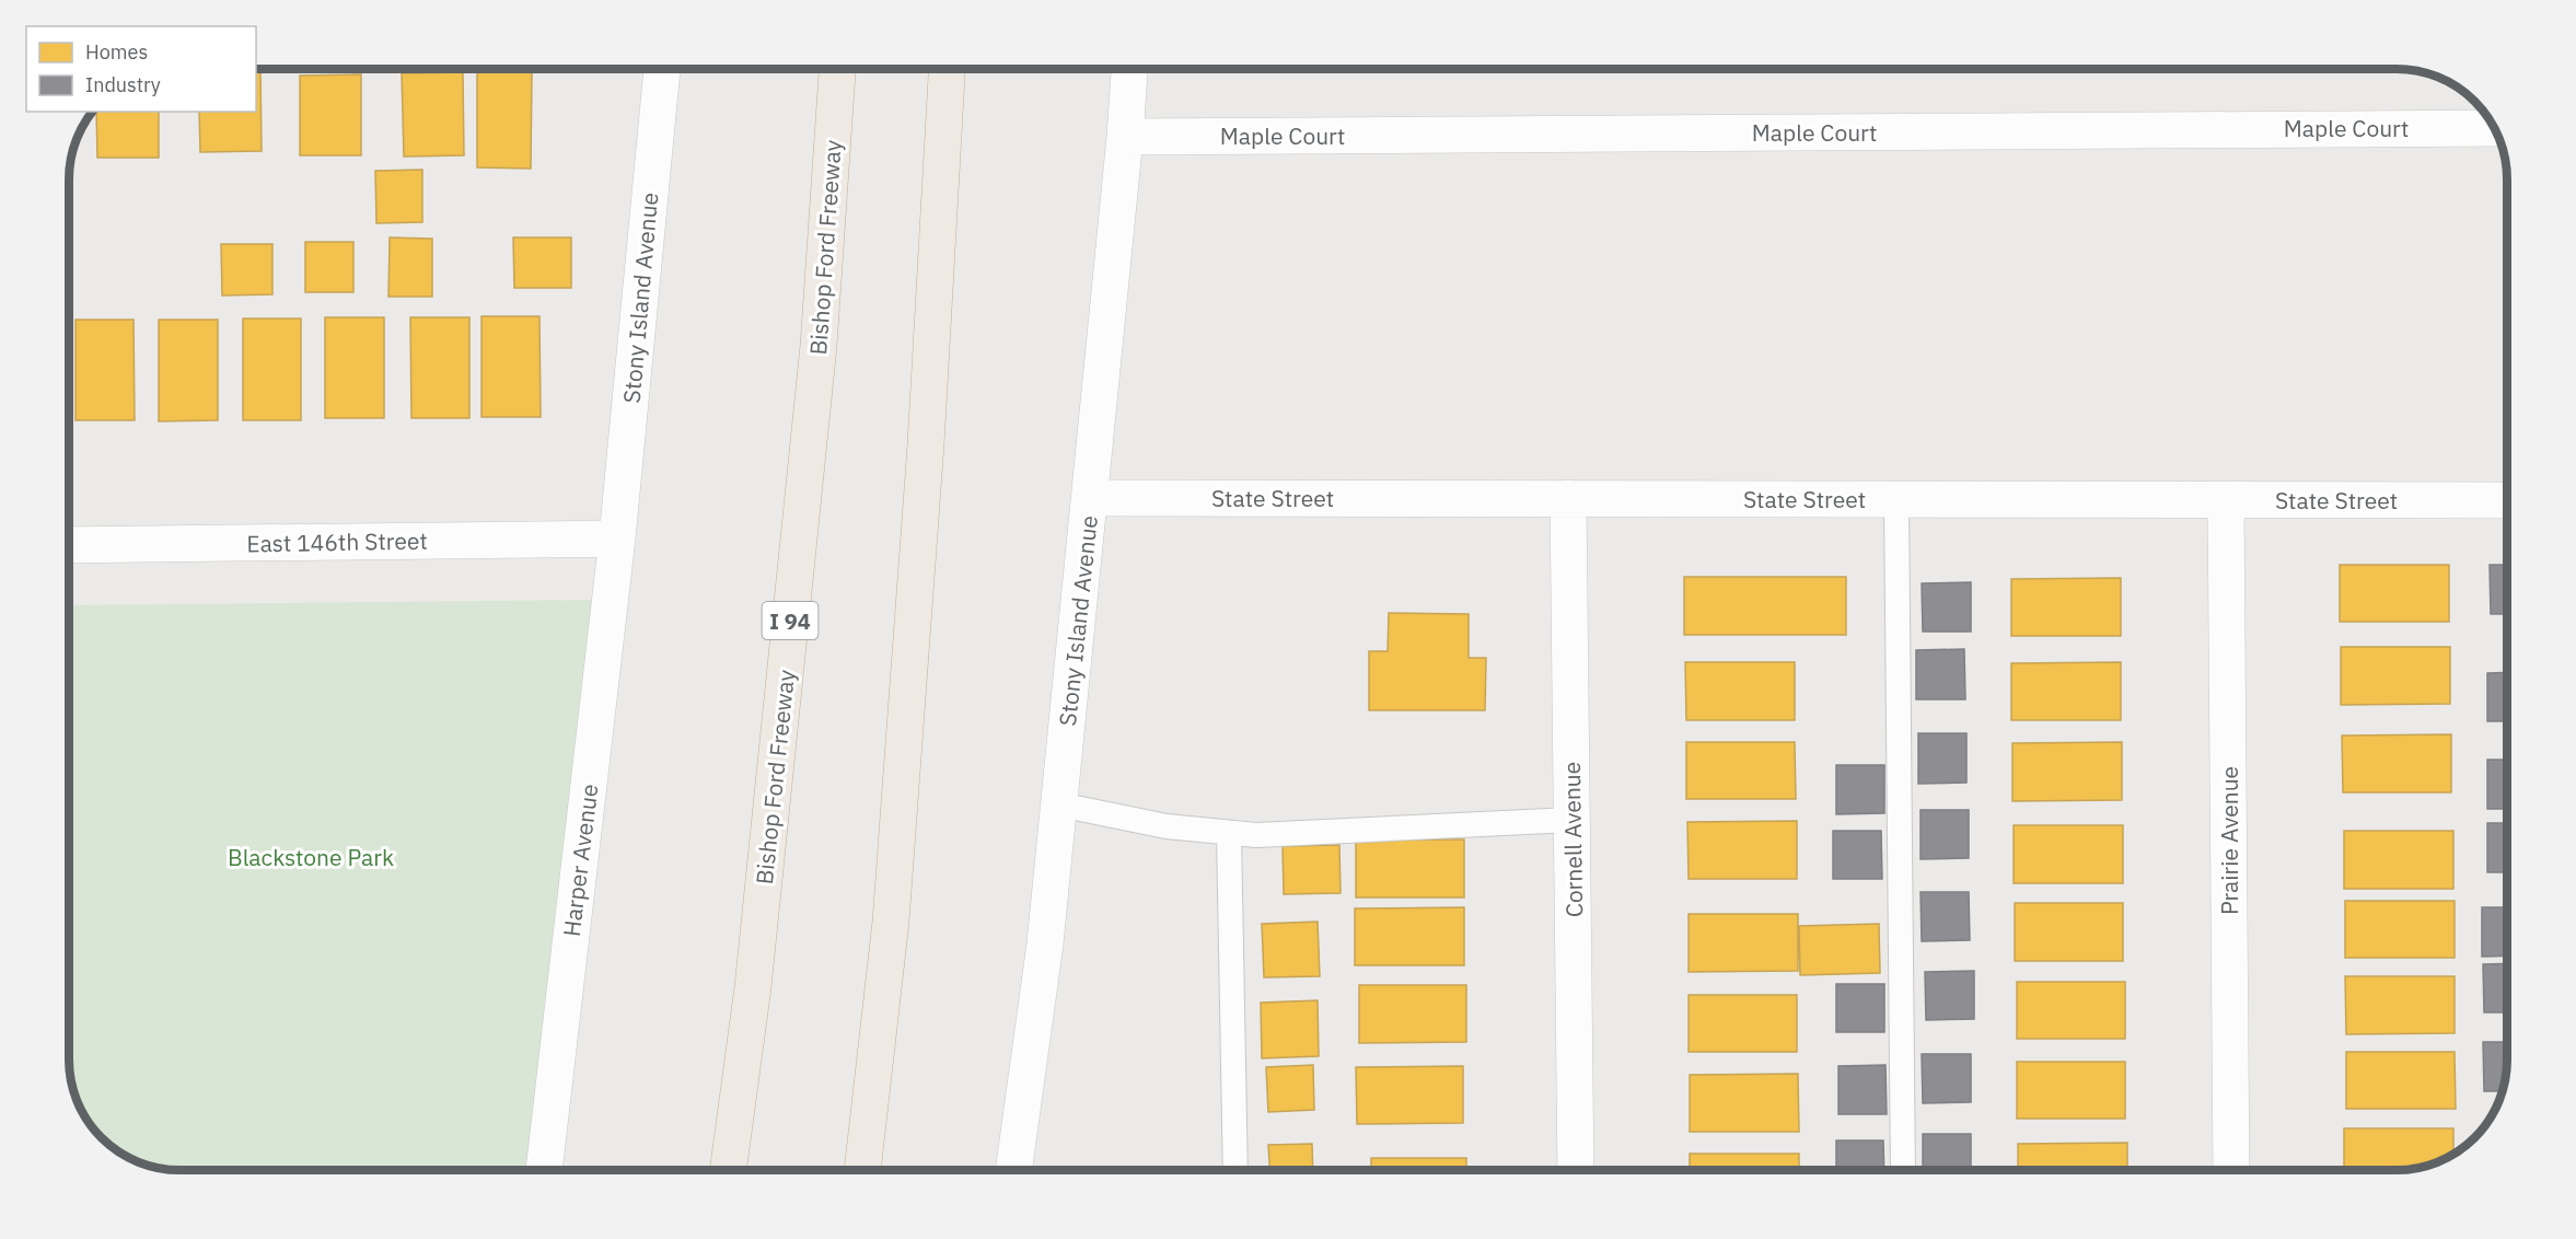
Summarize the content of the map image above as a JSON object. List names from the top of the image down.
{
  "streets": {
    "highway": ["Bishop Ford Freeway", "I 94"],
    "street": [
      "Maple Court",
      "Stony Island Avenue",
      "State Street",
      "East 146th Street",
      "Cornell Avenue",
      "Prairie Avenue",
      "Harper Avenue"
    ]
  },
  "crossings": [
    ["Maple Court", "Stony Island Avenue"],
    ["Stony Island Avenue", "State Street"],
    ["Stony Island Avenue", "East 146th Street"],
    ["Stony Island Avenue", "Harper Avenue"],
    ["State Street", "Cornell Avenue"],
    ["State Street", "Prairie Avenue"],
    ["East 146th Street", "Harper Avenue"]
  ],
  "parks": ["Blackstone Park"],
  "legend": ["Homes", "Industry"]
}
